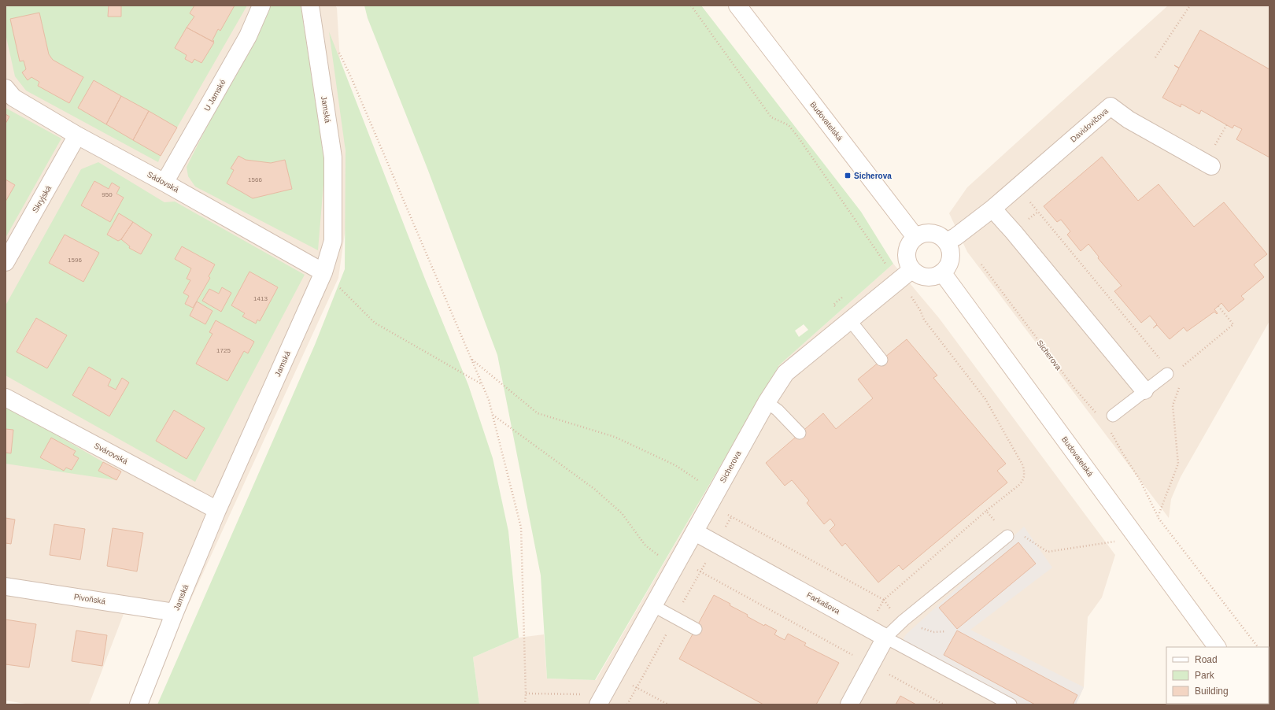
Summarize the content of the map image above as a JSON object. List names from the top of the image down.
{
  "streets": {
    "street": [
      "U Jamské",
      "Jamská",
      "Budovatelská",
      "Davidovičova",
      "Sádovská",
      "Skryjská",
      "Sicherova",
      "Svárovská",
      "Pivoňská",
      "Farkašova"
    ]
  },
  "crossings": [
    ["U Jamské", "Sádovská"],
    ["Jamská", "Sádovská"],
    ["Jamská", "Svárovská"],
    ["Jamská", "Pivoňská"],
    ["Budovatelská", "Davidovičova"],
    ["Budovatelská", "Sicherova"],
    ["Davidovičova", "Sicherova"],
    ["Sádovská", "Skryjská"],
    ["Sicherova", "Farkašova"]
  ],
  "places": {
    "transit": ["Sicherova"]
  },
  "house_numbers": [
    "1566",
    "950",
    "1596",
    "1413",
    "1725"
  ],
  "legend": ["Road", "Park", "Building"]
}
